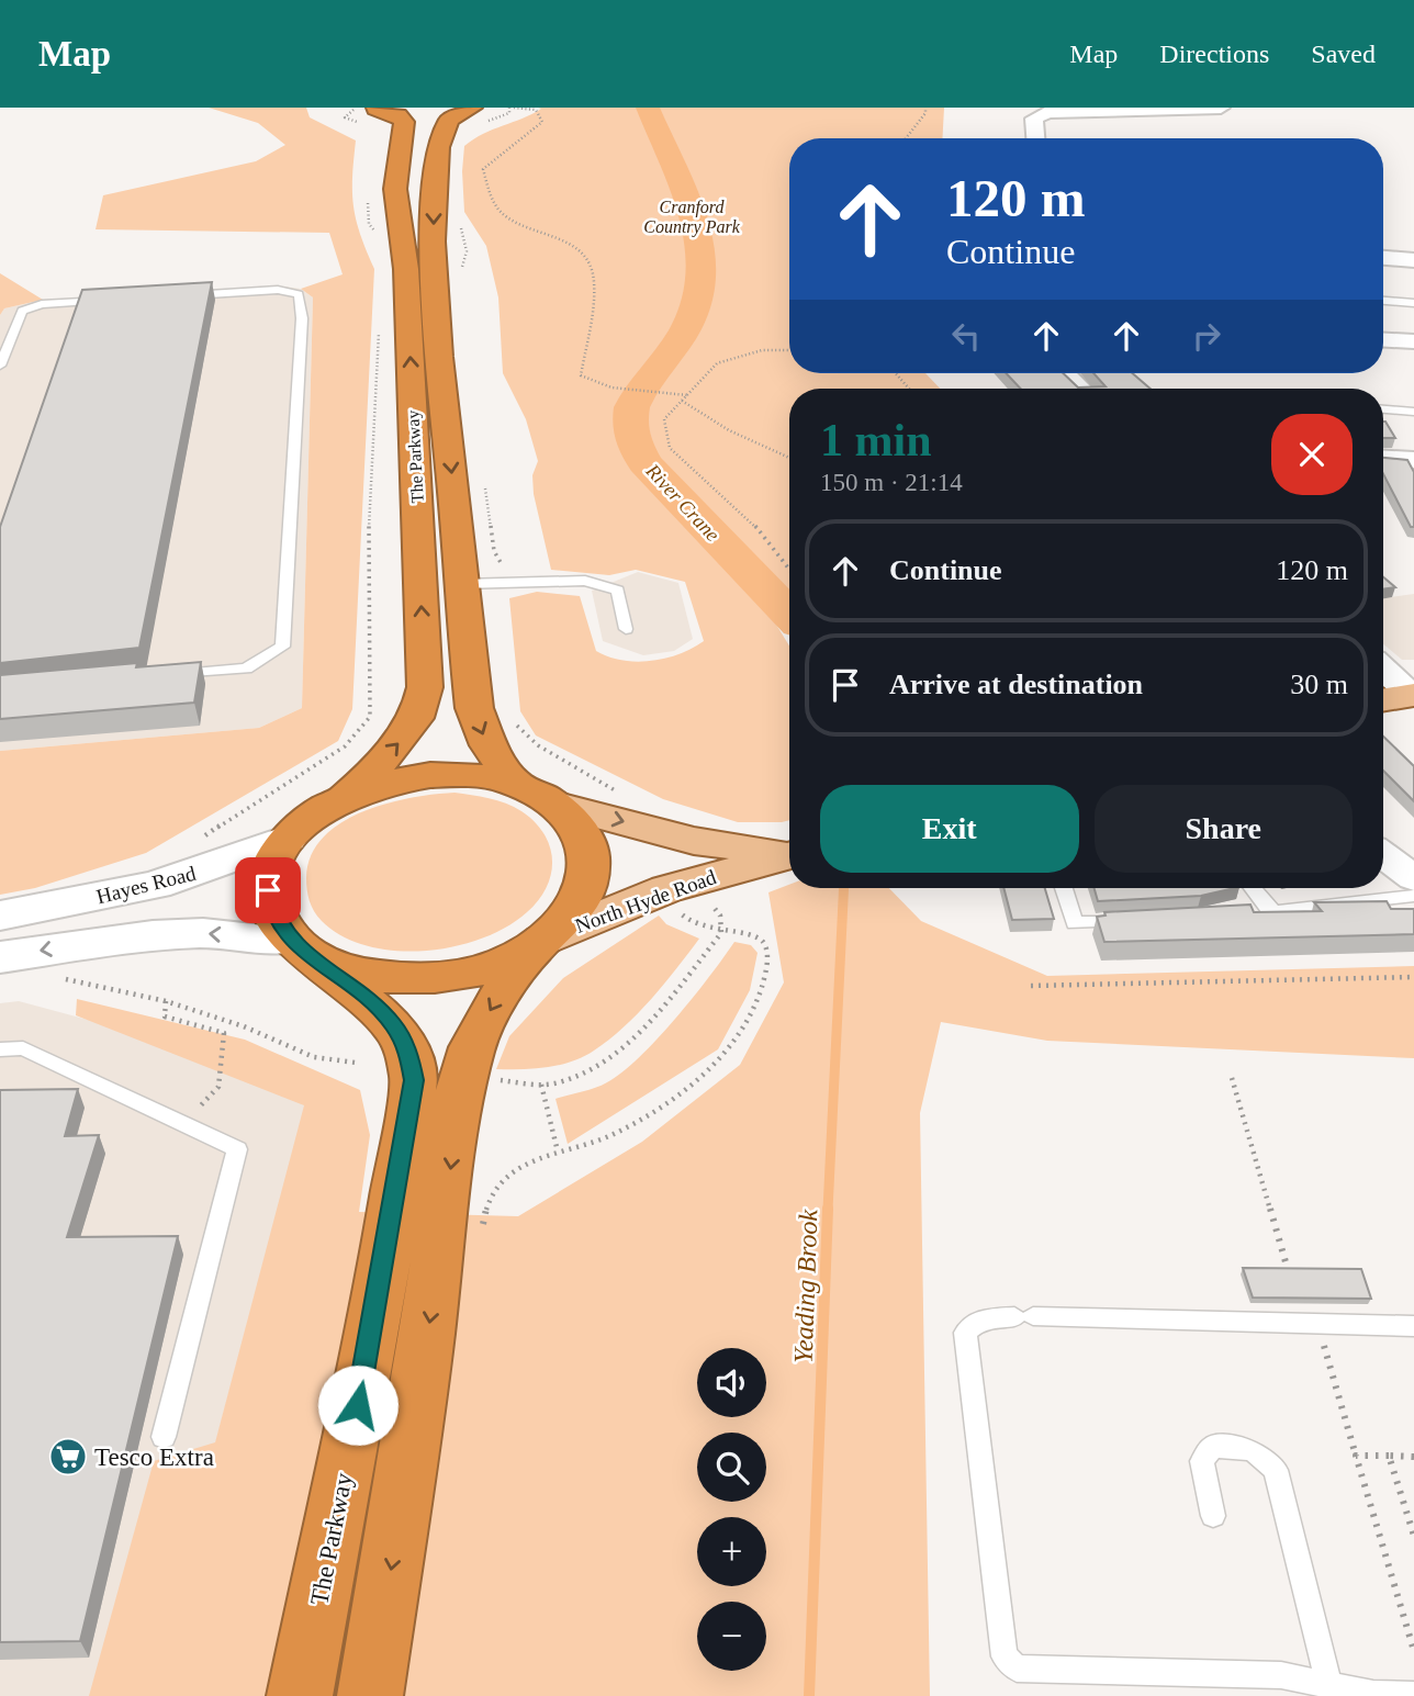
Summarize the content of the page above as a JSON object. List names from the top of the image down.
{
  "streets": {
    "highway": ["The Parkway"],
    "main road": ["North Hyde Road"],
    "street": ["Hayes Road"]
  },
  "crossings": [
    ["The Parkway", "Hayes Road"],
    ["The Parkway", "North Hyde Road"],
    ["Hayes Road", "North Hyde Road"]
  ],
  "one_way": ["North Hyde Road"],
  "water": ["River Crane", "Yeading Brook"],
  "parks": ["Cranford Country Park"],
  "places": {
    "supermarket": ["Tesco Extra"]
  },
  "page": {
    "header": "Map",
    "nav": ["Map", "Directions", "Saved"],
    "turn": ["120 m", "Continue"],
    "heading": ["1 min", "150 m · 21:14"],
    "list": [
      {
        "name": "Continue",
        "value": "120 m"
      },
      {
        "name": "Arrive at destination",
        "value": "30 m"
      }
    ],
    "buttons": ["Exit", "Share"],
    "map_buttons": ["+", "−"]
  }
}
